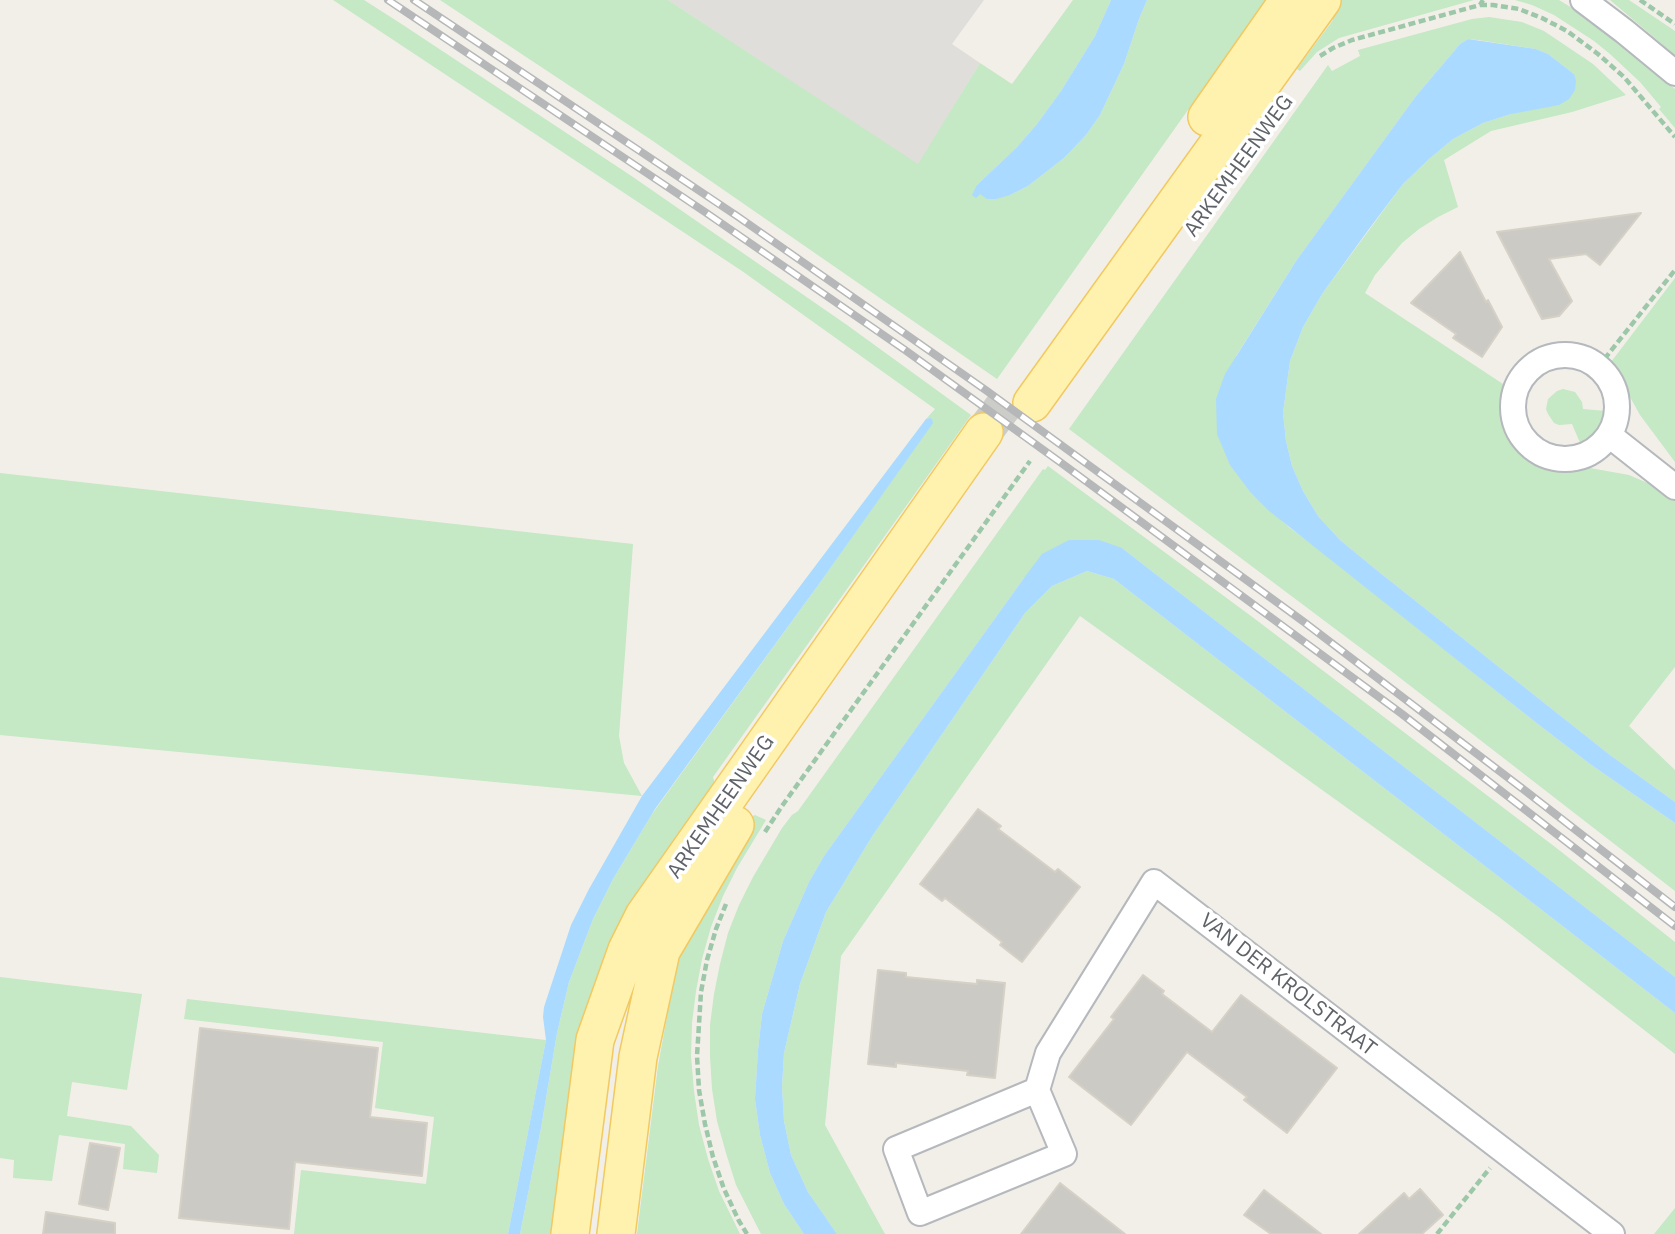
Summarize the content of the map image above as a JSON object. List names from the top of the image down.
{
  "streets": {
    "main road": ["ARKEMHEENWEG"],
    "street": ["VAN DER KROLSTRAAT"]
  }
}
